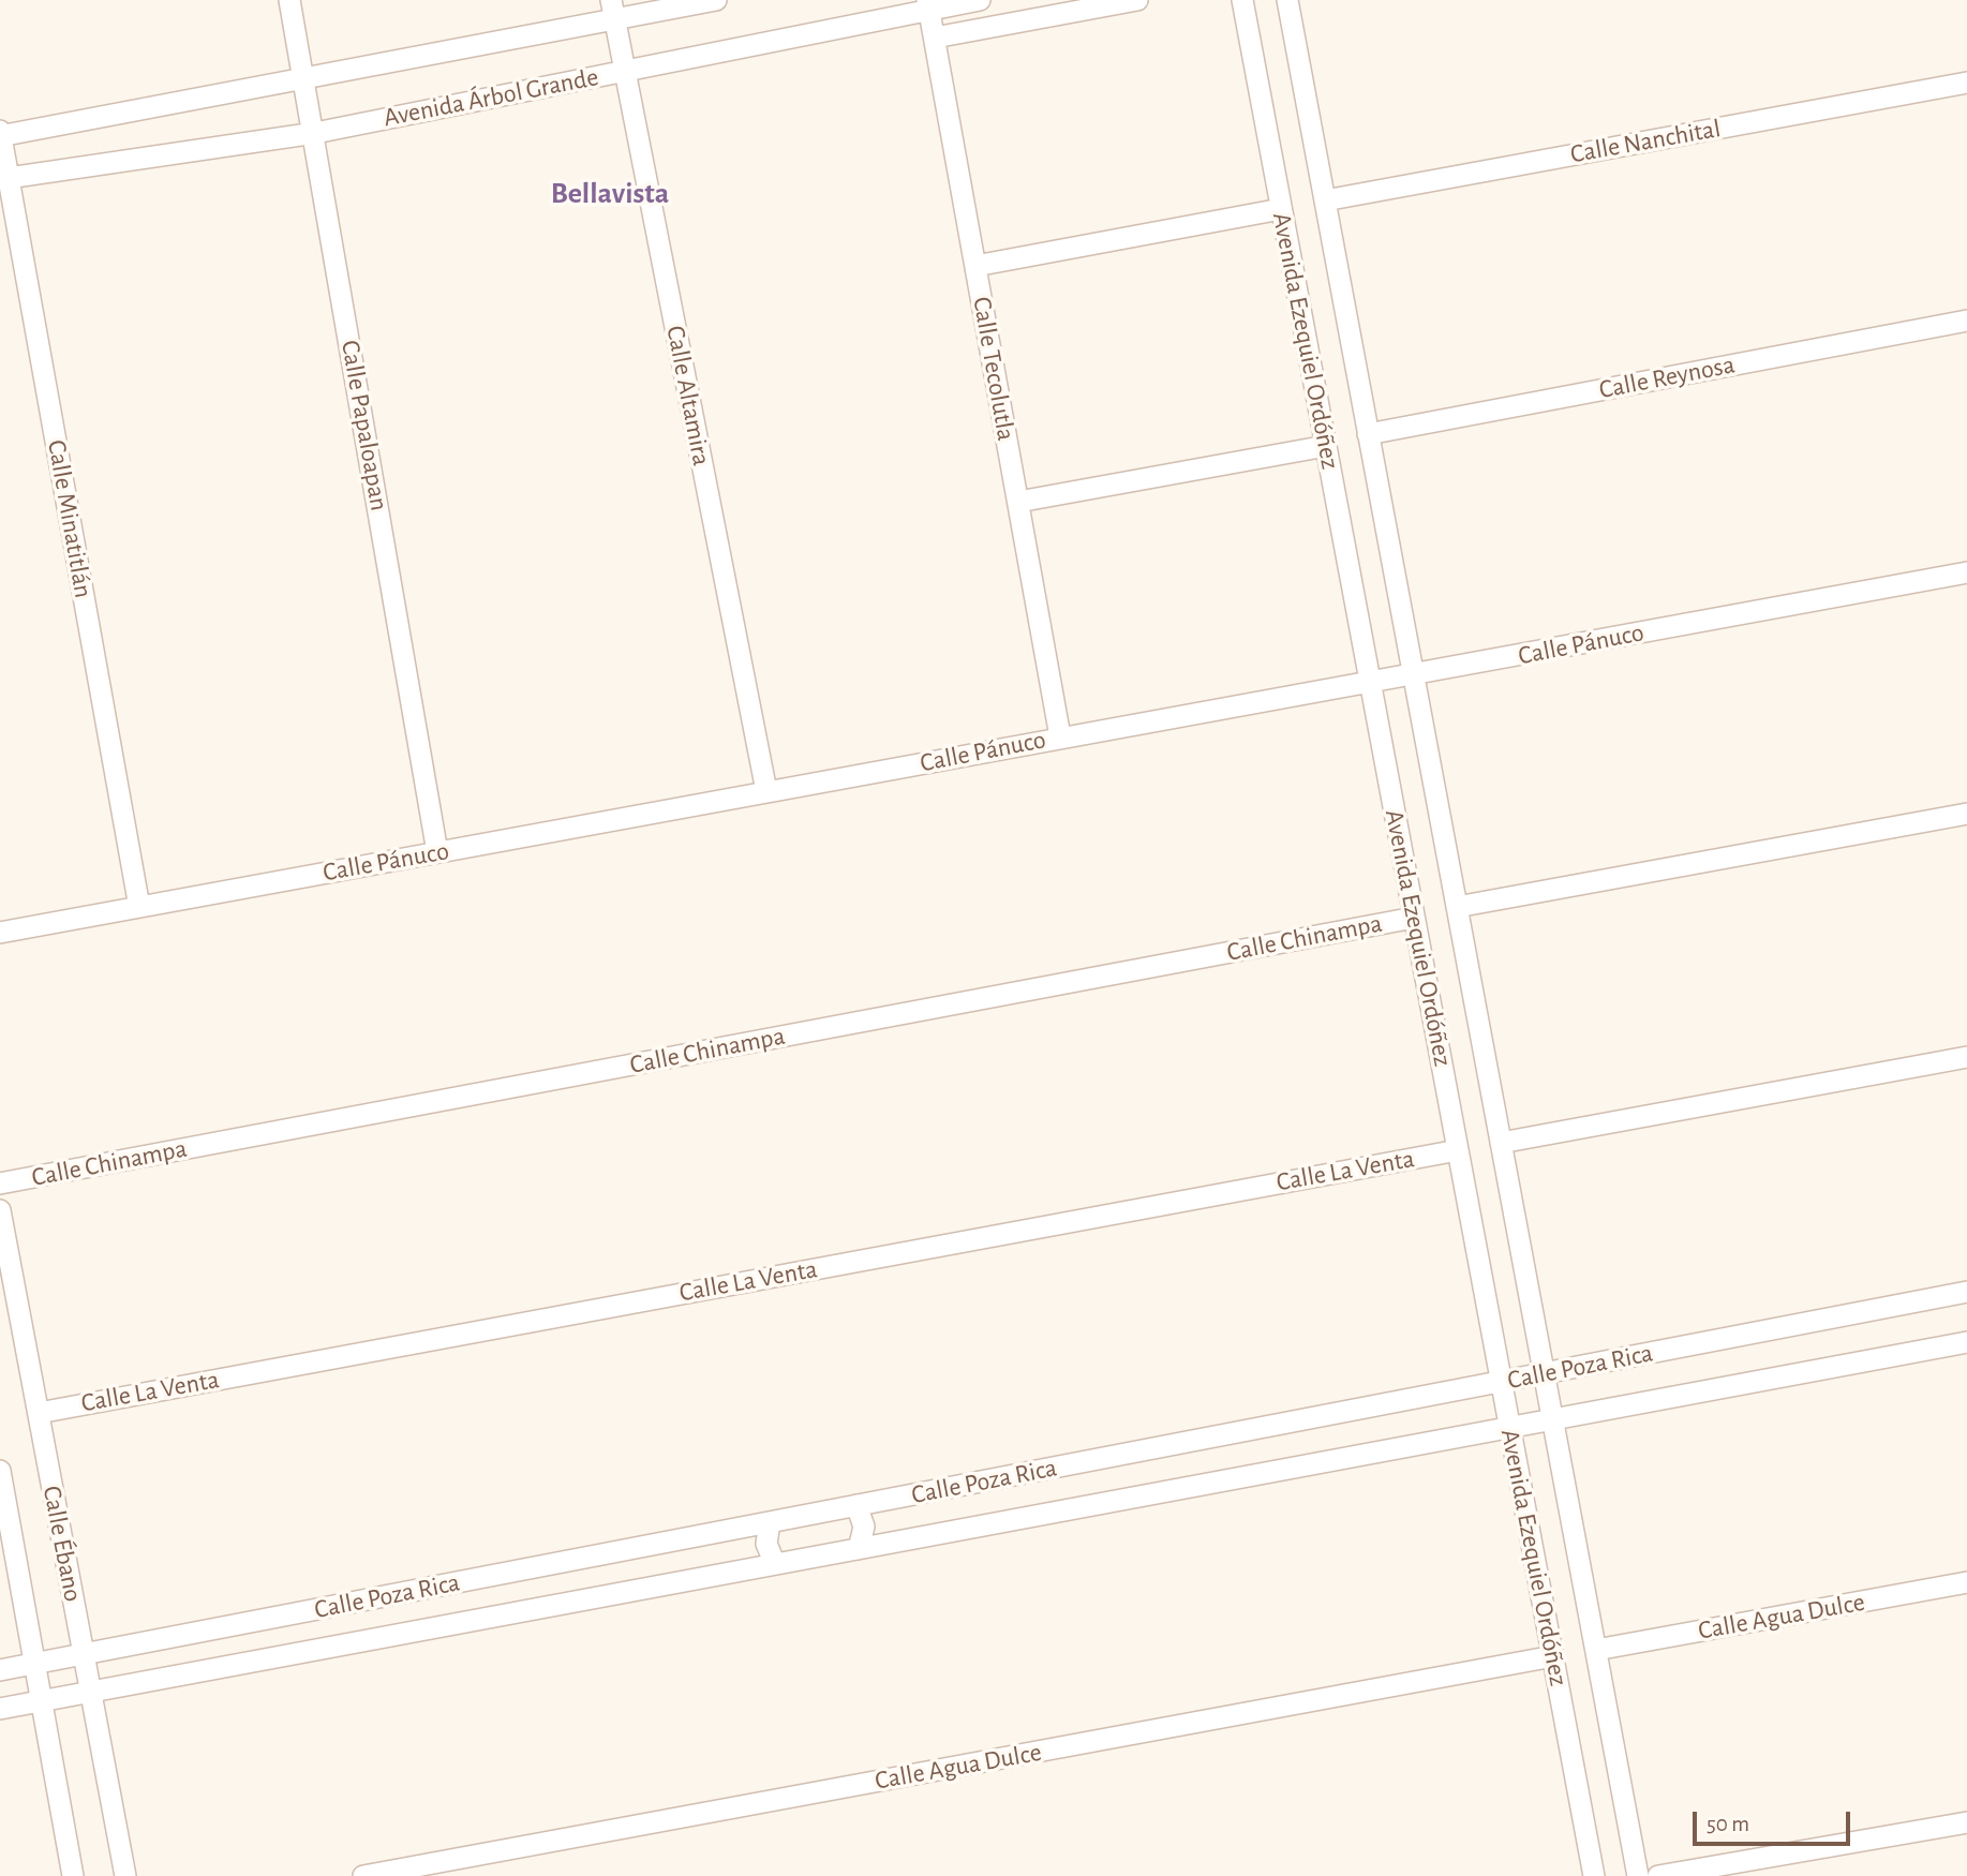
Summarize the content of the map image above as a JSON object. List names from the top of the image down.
{
  "streets": {
    "street": [
      "Avenida Árbol Grande",
      "Calle Nanchital",
      "Avenida Ezequiel Ordóñez",
      "Calle Tecolutla",
      "Calle Reynosa",
      "Calle Altamira",
      "Calle Papaloapan",
      "Calle Minatitlán",
      "Calle Pánuco",
      "Calle Chinampa",
      "Calle La Venta",
      "Calle Poza Rica",
      "Calle Ébano",
      "Calle Agua Dulce"
    ]
  },
  "crossings": [
    ["Avenida Árbol Grande", "Calle Tecolutla"],
    ["Avenida Árbol Grande", "Calle Altamira"],
    ["Avenida Árbol Grande", "Calle Papaloapan"],
    ["Avenida Árbol Grande", "Calle Minatitlán"],
    ["Calle Nanchital", "Avenida Ezequiel Ordóñez"],
    ["Avenida Ezequiel Ordóñez", "Calle Reynosa"],
    ["Avenida Ezequiel Ordóñez", "Calle Pánuco"],
    ["Avenida Ezequiel Ordóñez", "Calle Chinampa"],
    ["Avenida Ezequiel Ordóñez", "Calle La Venta"],
    ["Avenida Ezequiel Ordóñez", "Calle Poza Rica"],
    ["Avenida Ezequiel Ordóñez", "Calle Agua Dulce"],
    ["Calle Tecolutla", "Calle Pánuco"],
    ["Calle Altamira", "Calle Pánuco"],
    ["Calle Papaloapan", "Calle Pánuco"],
    ["Calle Minatitlán", "Calle Pánuco"],
    ["Calle La Venta", "Calle Ébano"],
    ["Calle Poza Rica", "Calle Ébano"]
  ],
  "districts": ["Bellavista"],
  "scale_bar": "50 m"
}
